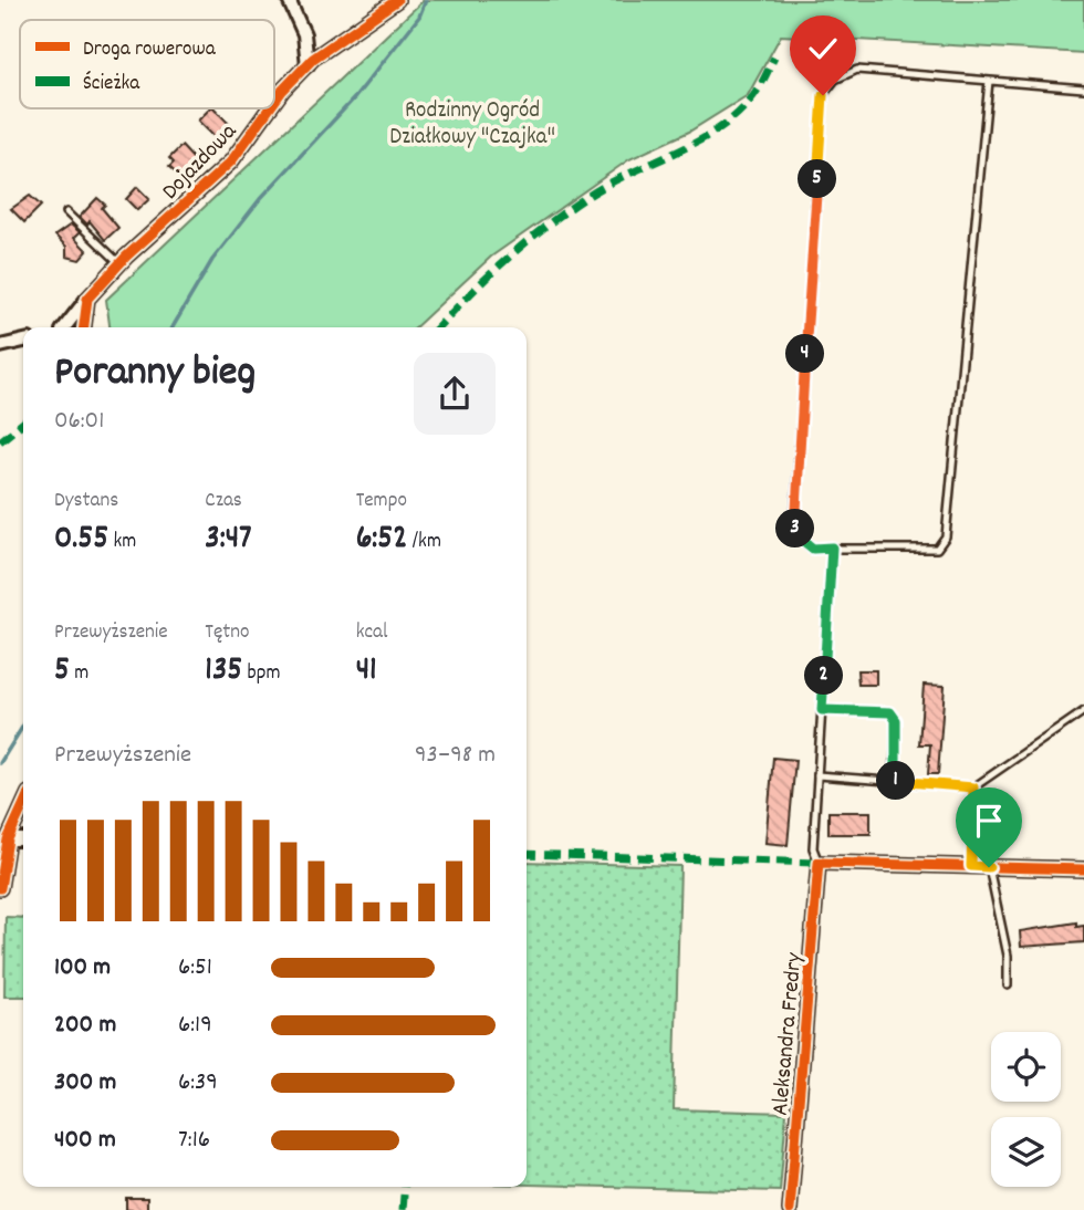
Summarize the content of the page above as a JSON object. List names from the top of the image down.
{
  "streets": {
    "street": ["Dojazdowa", "Aleksandra Fredry"]
  },
  "parks": ["Rodzinny Ogród Działkowy \"Czajka\""],
  "legend": ["Droga rowerowa", "Ścieżka"],
  "page": {
    "pins": [
      "5",
      "4",
      "3",
      "2",
      "1"
    ],
    "heading": ["Poranny bieg", "06:01"],
    "stats": [
      ["Dystans", "0.55 km"],
      ["Czas", "3:47"],
      ["Tempo", "6:52 /km"],
      ["Przewyższenie", "5 m"],
      ["Tętno", "135 bpm"],
      ["kcal", "41"]
    ],
    "chart": ["Przewyższenie", "93–98 m"],
    "list": [
      {
        "name": "100 m",
        "note": "6:51"
      },
      {
        "name": "200 m",
        "note": "6:19"
      },
      {
        "name": "300 m",
        "note": "6:39"
      },
      {
        "name": "400 m",
        "note": "7:16"
      }
    ]
  }
}
